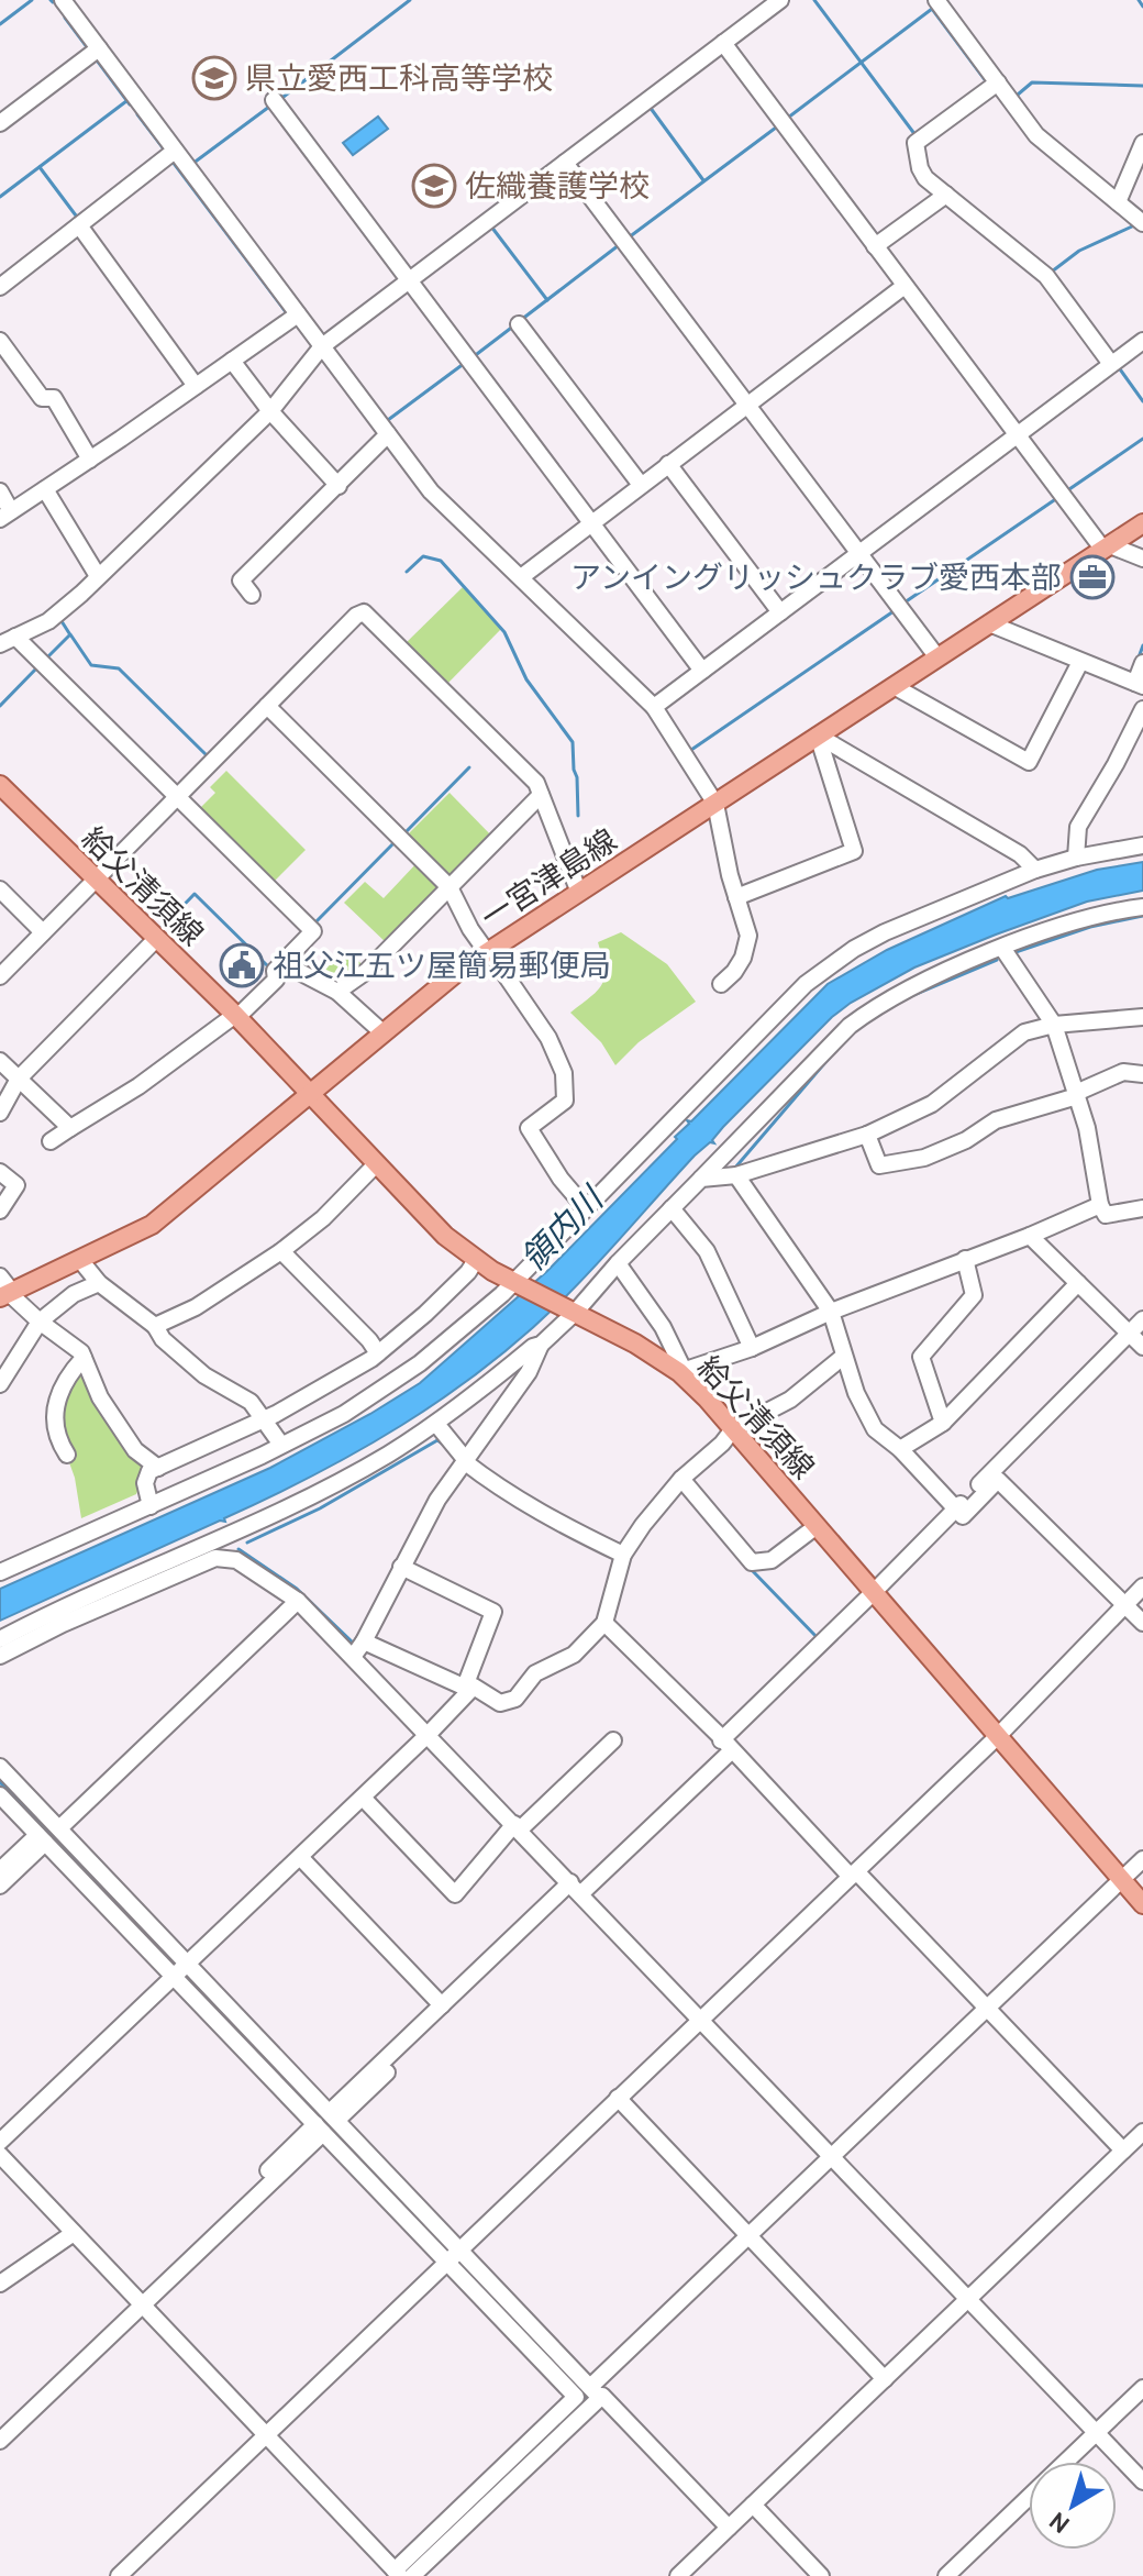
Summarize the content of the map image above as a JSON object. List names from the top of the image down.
{
  "streets": {
    "main road": ["一宮津島線", "給父清須線"]
  },
  "crossings": [
    ["一宮津島線", "給父清須線"]
  ],
  "water": ["領内川"],
  "places": {
    "school or university": ["県立愛西工科高等学校", "佐織養護学校"],
    "office": ["アンイングリッシュクラブ愛西本部"],
    "public building": ["祖父江五ツ屋簡易郵便局"]
  },
  "north": "bottom left"
}
